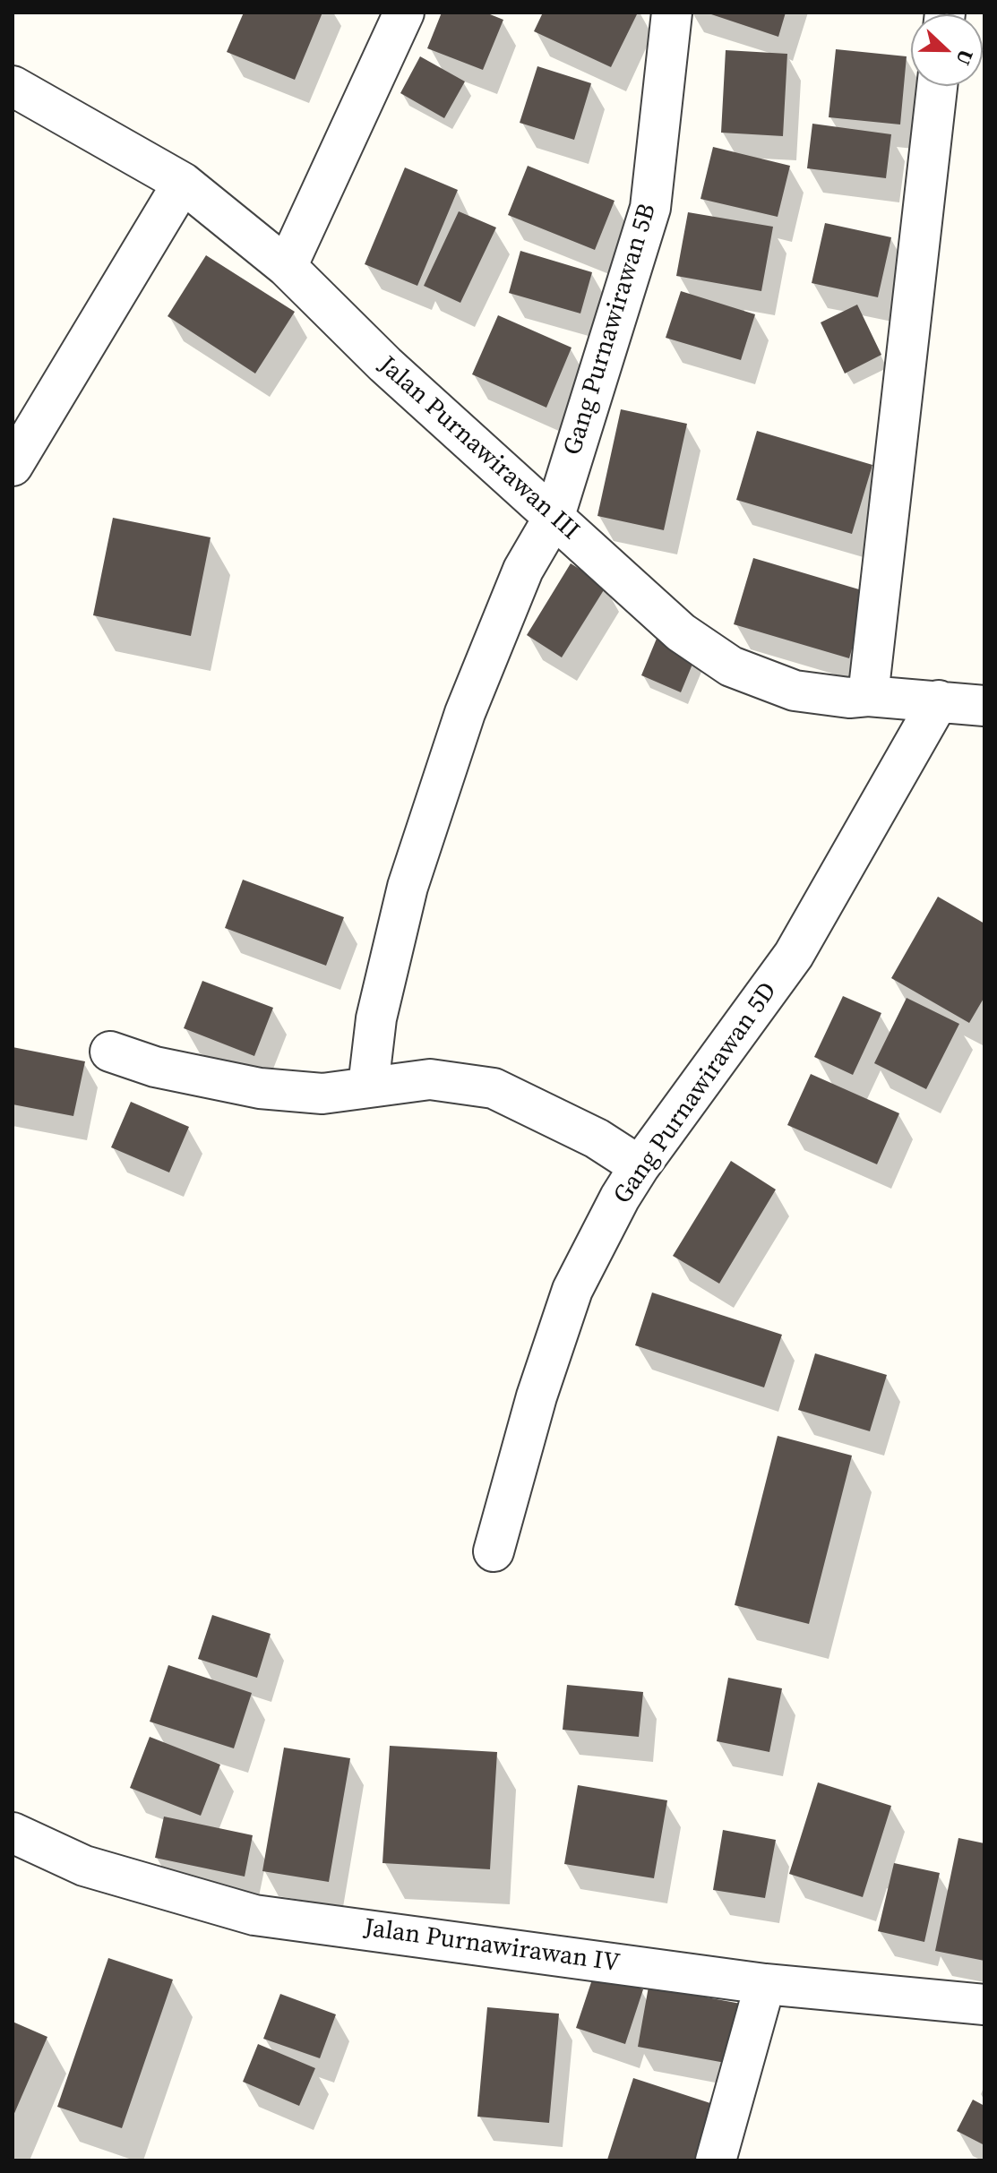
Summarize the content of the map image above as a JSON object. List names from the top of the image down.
{
  "streets": {
    "street": [
      "Gang Purnawirawan 5B",
      "Jalan Purnawirawan III",
      "Gang Purnawirawan 5D",
      "Jalan Purnawirawan IV"
    ]
  },
  "crossings": [
    ["Gang Purnawirawan 5B", "Jalan Purnawirawan III"],
    ["Jalan Purnawirawan III", "Gang Purnawirawan 5D"]
  ],
  "north": "right"
}
